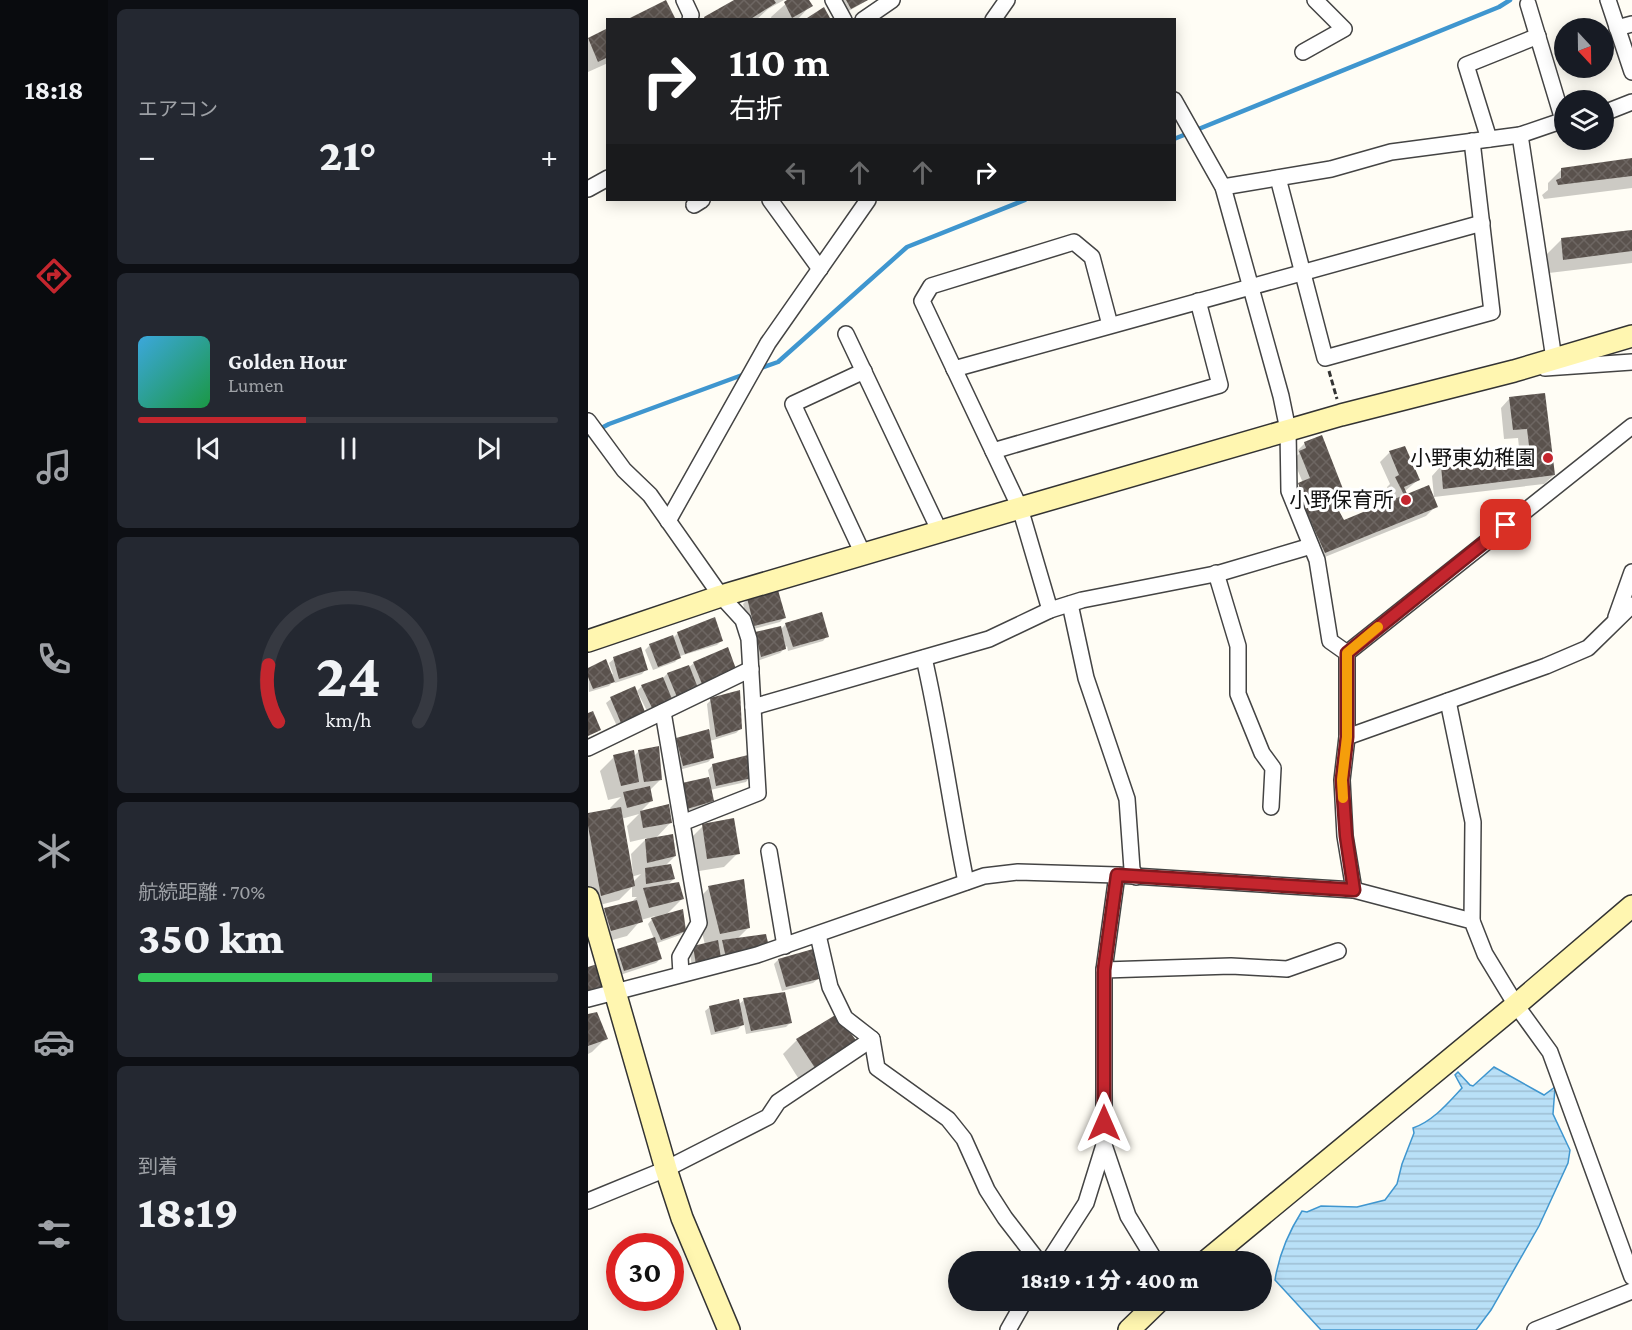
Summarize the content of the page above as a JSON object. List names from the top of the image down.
{
  "places": ["小野東幼稚園", "小野保育所"],
  "north": "bottom",
  "page": {
    "tabs": "18:18",
    "tile": [
      "エアコン",
      ["航続距離 · 70%", "350 km"],
      ["到着", "18:19"]
    ],
    "turn": ["110 m", "右折"],
    "heat": ["−", "21°", "+"],
    "song": ["Golden Hour", "Lumen"],
    "limit": "30",
    "trip": "18:19 · 1 分 · 400 m",
    "gauge": ["24", "km/h"]
  }
}
